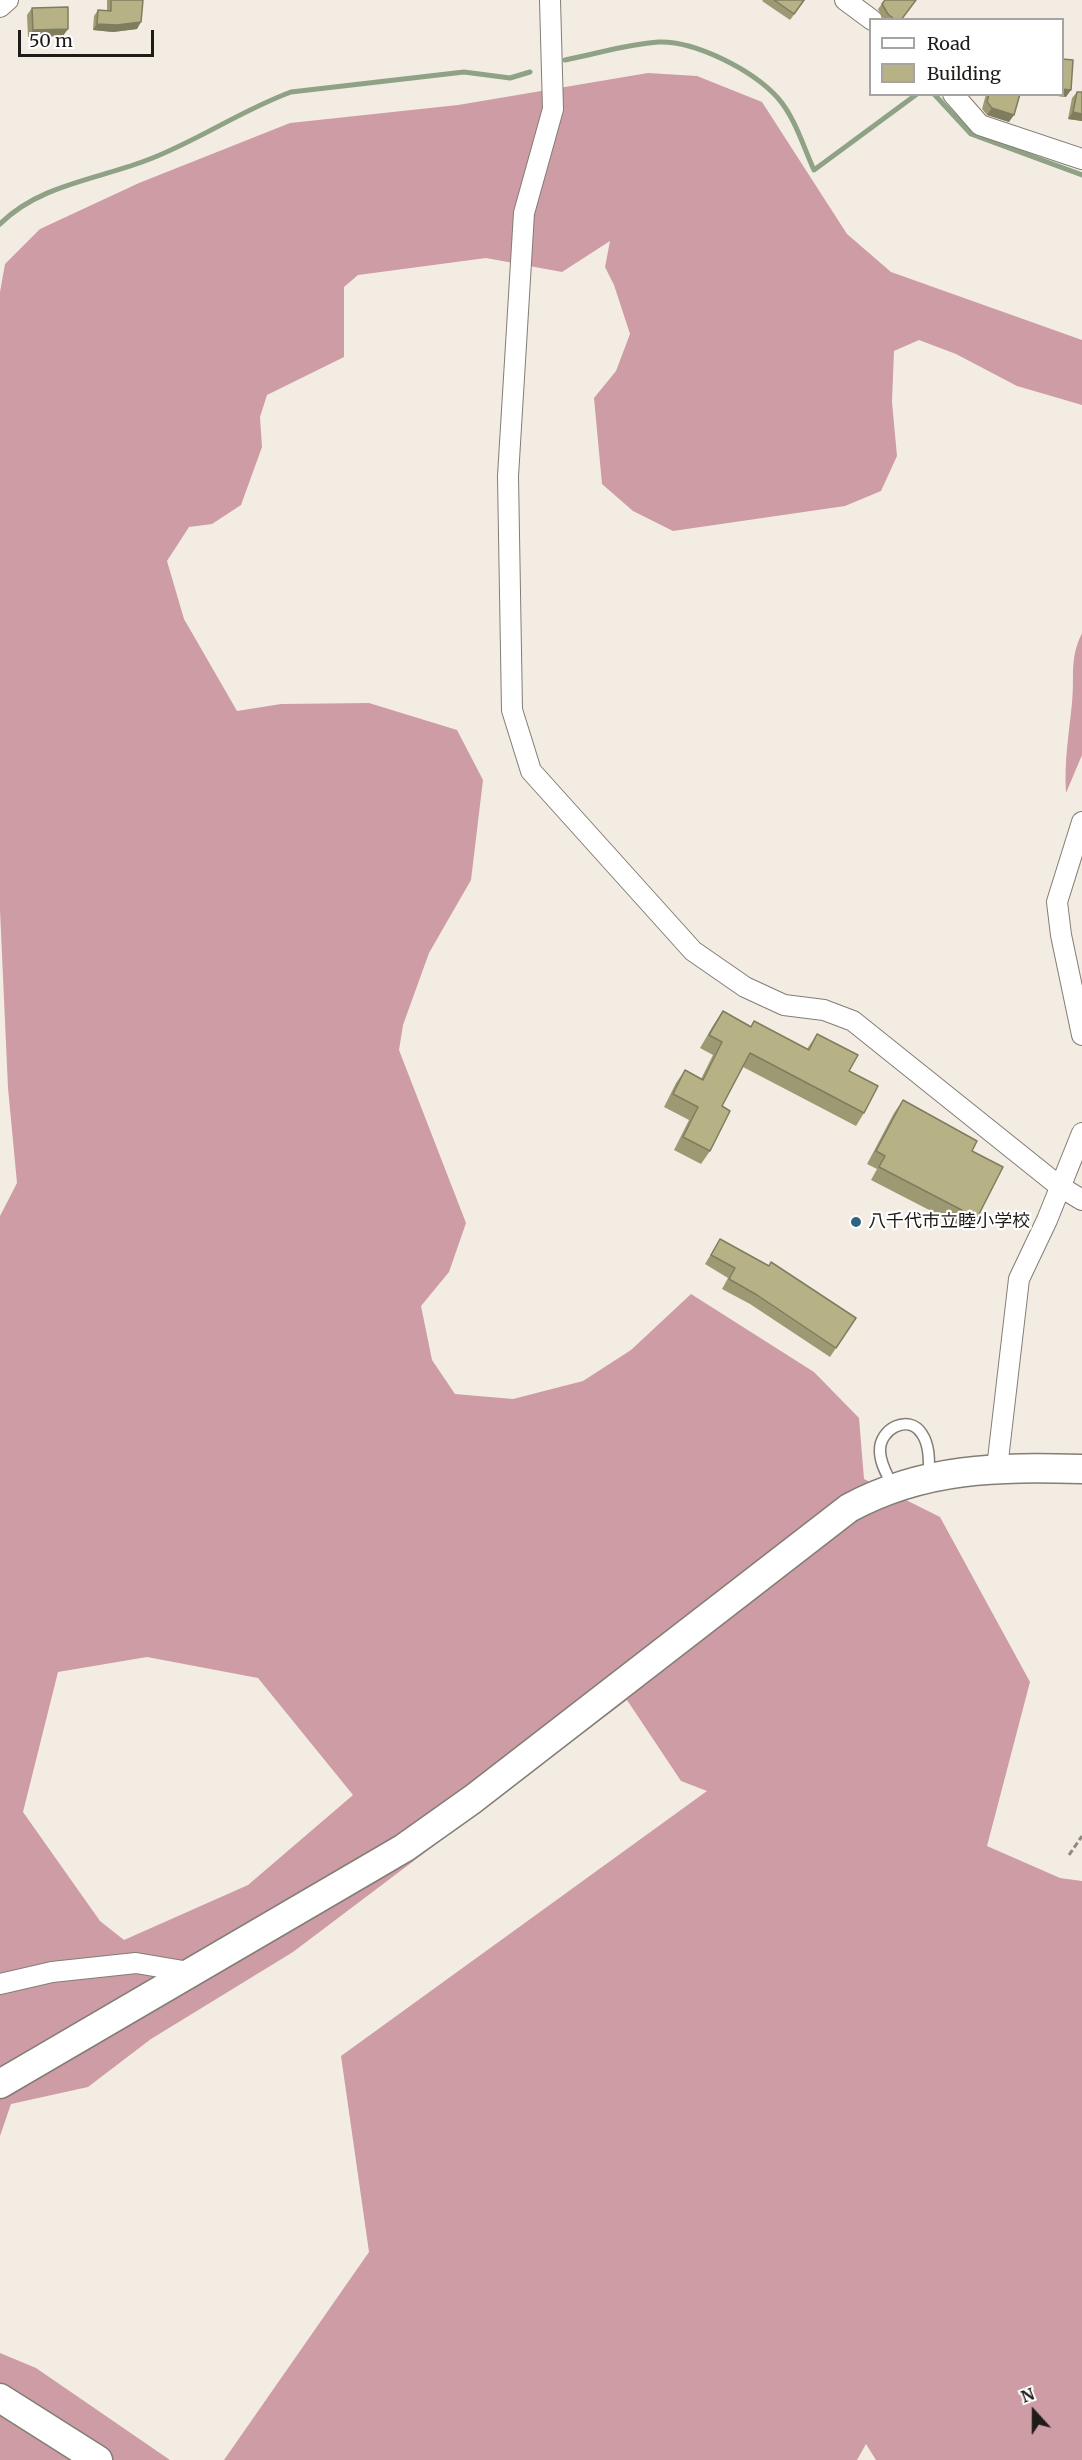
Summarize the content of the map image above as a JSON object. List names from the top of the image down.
{
  "places": ["八千代市立睦小学校"],
  "legend": ["Road", "Building"],
  "scale_bar": "50 m",
  "north": "top"
}
